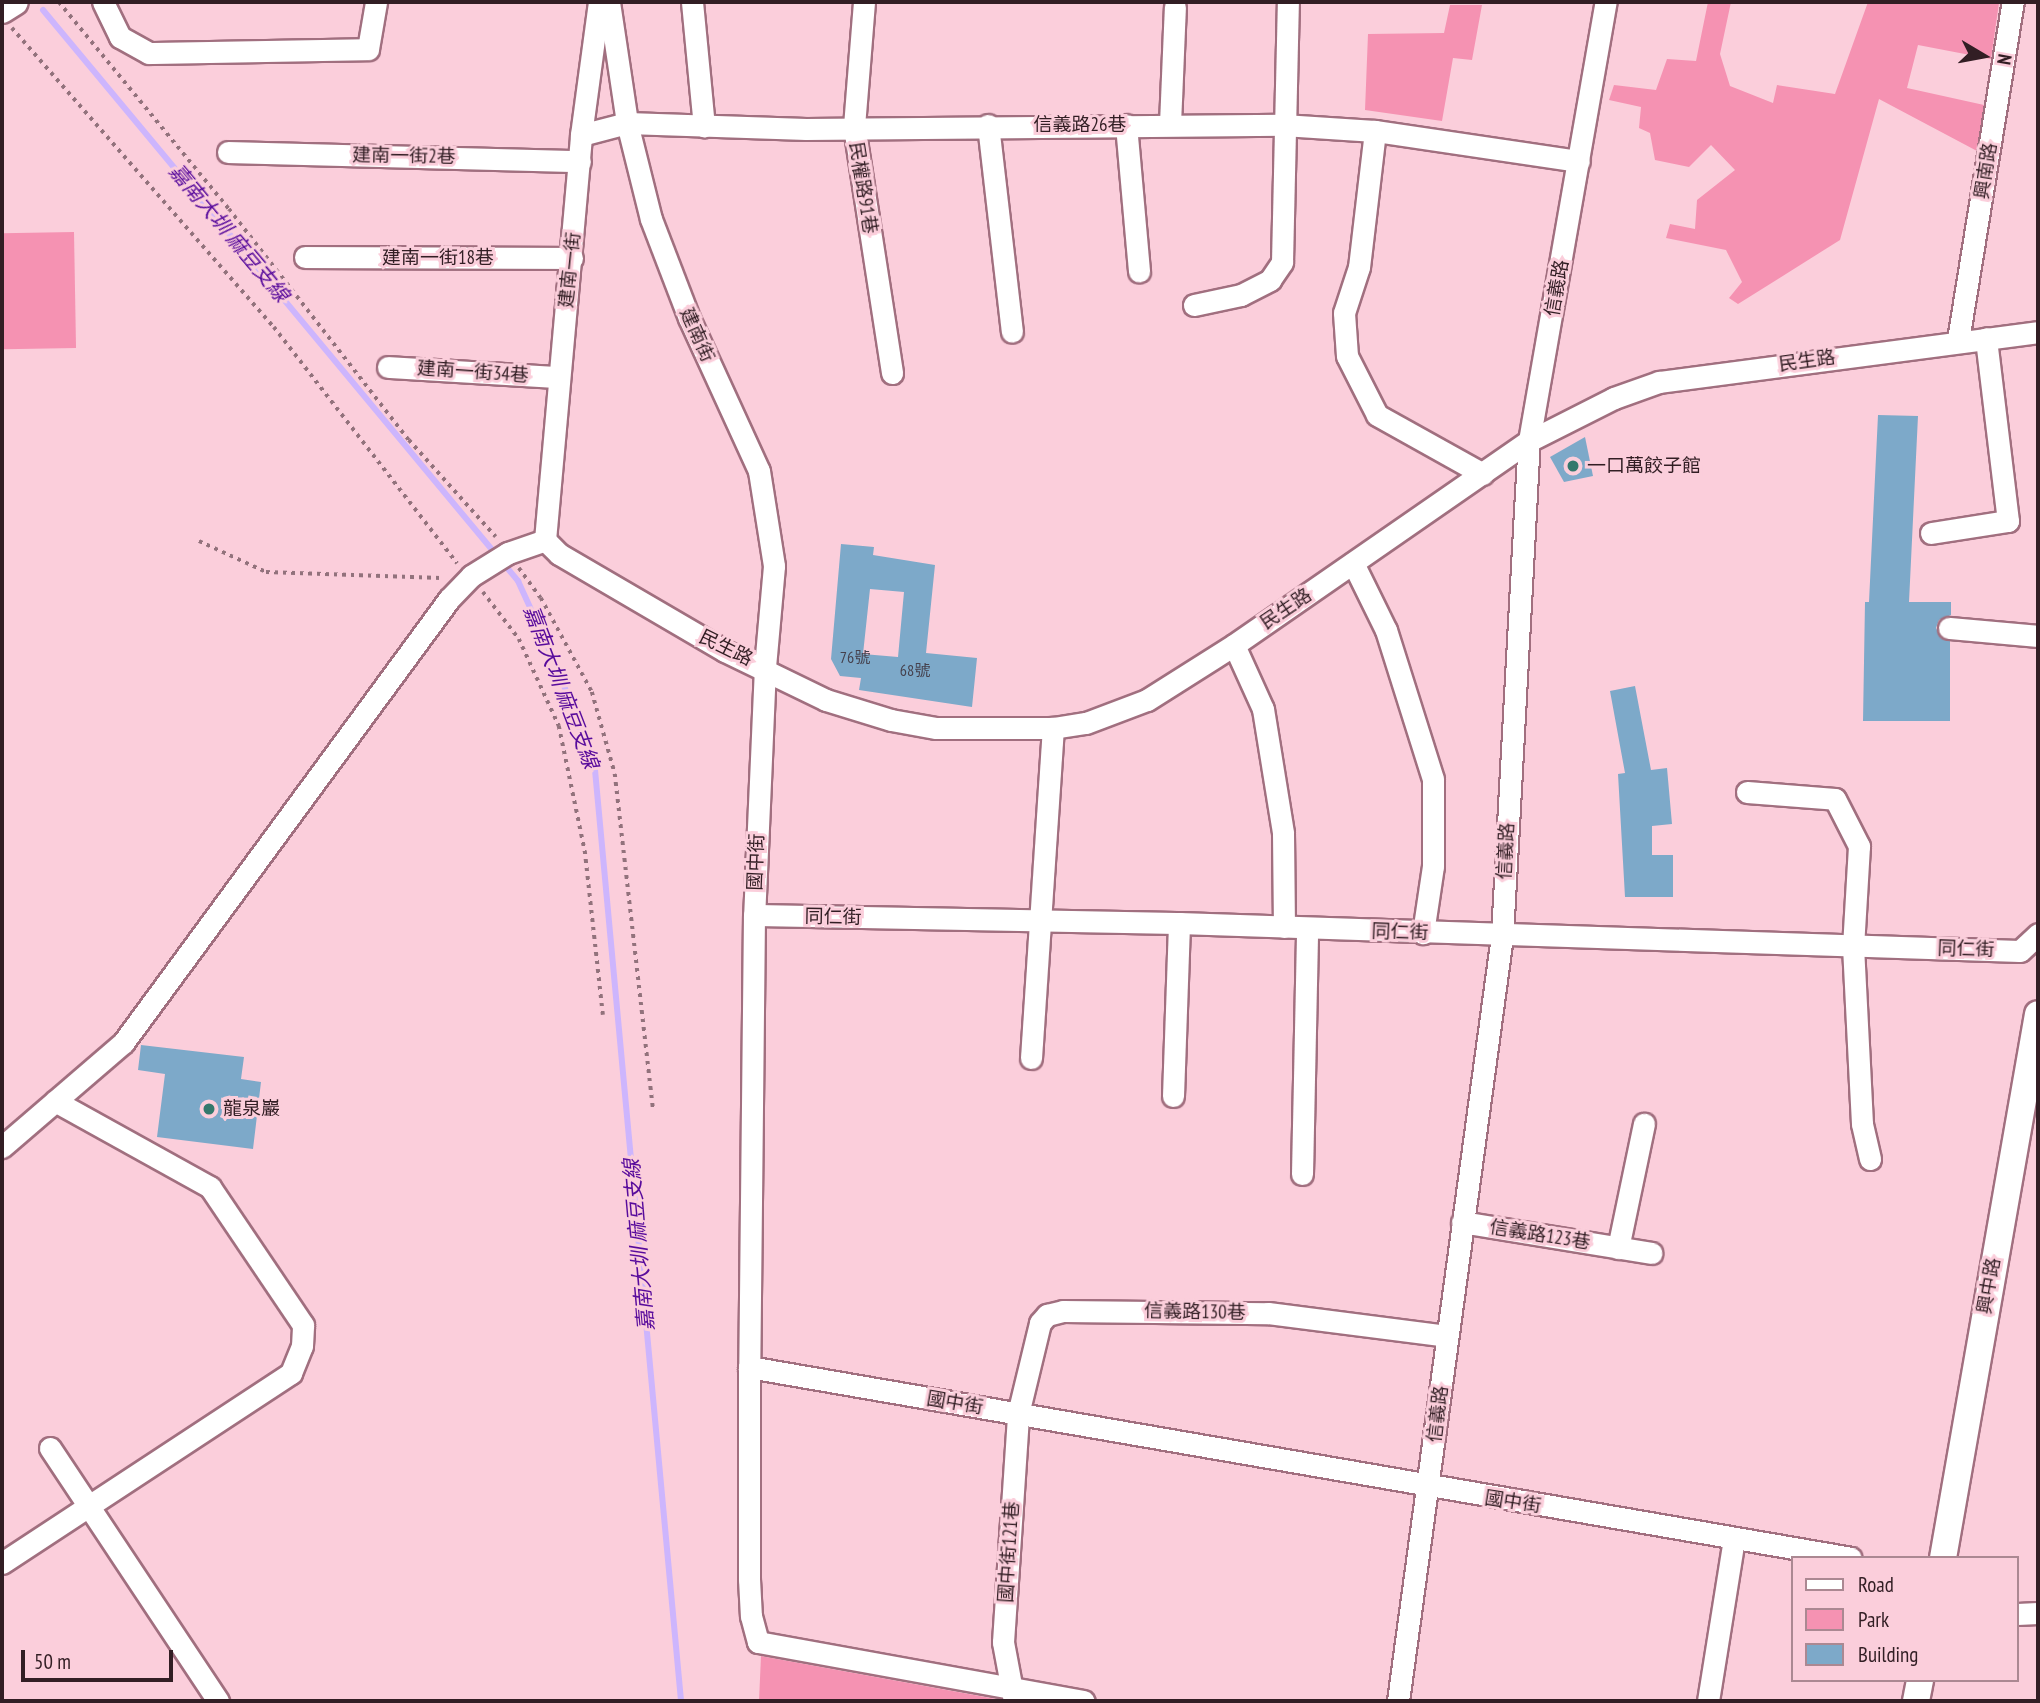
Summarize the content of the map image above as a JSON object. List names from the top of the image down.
{
  "streets": {
    "main road": ["興中路"],
    "street": [
      "信義路26巷",
      "建南一街2巷",
      "興南路",
      "民權路91巷",
      "建南一街18巷",
      "建南一街",
      "信義路",
      "建南街",
      "民生路",
      "建南一街34巷",
      "國中街",
      "同仁街",
      "信義路123巷",
      "信義路130巷",
      "國中街121巷"
    ]
  },
  "crossings": [
    ["信義路26巷", "民權路91巷"],
    ["信義路26巷", "建南一街"],
    ["信義路26巷", "信義路"],
    ["信義路26巷", "建南街"],
    ["建南一街2巷", "建南一街"],
    ["興南路", "民生路"],
    ["建南一街18巷", "建南一街"],
    ["建南一街", "民生路"],
    ["建南一街", "建南一街34巷"],
    ["信義路", "民生路"],
    ["信義路", "國中街"],
    ["信義路", "同仁街"],
    ["信義路", "信義路123巷"],
    ["信義路", "信義路130巷"],
    ["建南街", "民生路"],
    ["建南街", "國中街"],
    ["民生路", "國中街"],
    ["國中街", "同仁街"],
    ["國中街", "信義路130巷"],
    ["國中街", "國中街121巷"],
    ["信義路130巷", "國中街121巷"]
  ],
  "water": ["嘉南大圳 麻豆支線"],
  "places": ["一口萬餃子館", "龍泉巖"],
  "house_numbers": ["76號", "68號"],
  "legend": ["Road", "Park", "Building"],
  "scale_bar": "50 m",
  "north": "right"
}
